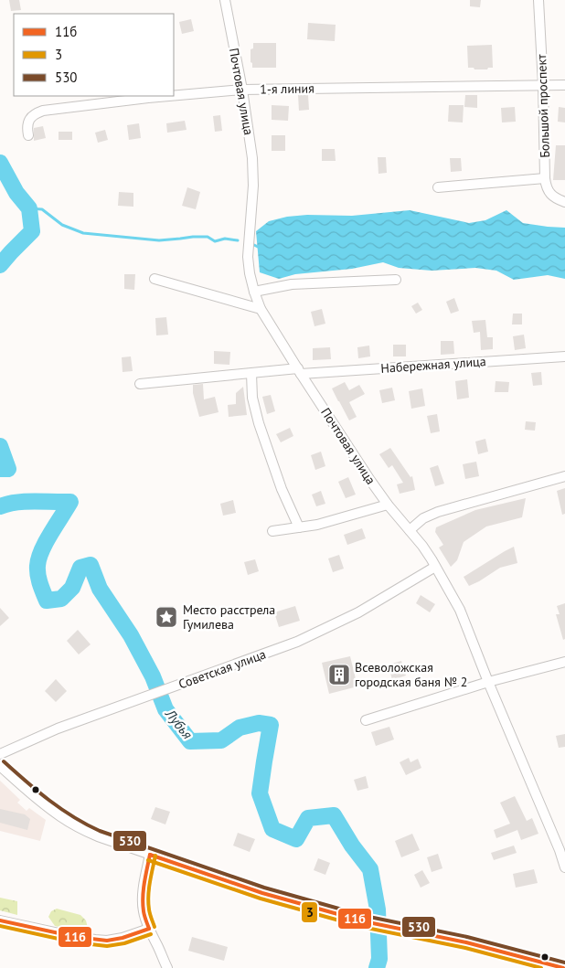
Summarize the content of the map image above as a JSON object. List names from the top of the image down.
{
  "streets": {
    "street": [
      "1-я линия",
      "Почтовая улица",
      "Большой проспект",
      "Набережная улица",
      "Советская улица"
    ]
  },
  "crossings": [
    ["1-я линия", "Почтовая улица"],
    ["1-я линия", "Большой проспект"],
    ["Почтовая улица", "Набережная улица"],
    ["Почтовая улица", "Советская улица"]
  ],
  "water": ["Лубья"],
  "places": {
    "place": ["Место расстрела Гумилева"],
    "building": ["Всеволожская городская баня № 2"]
  },
  "lines": ["transit line 530", "transit line 11б", "transit line 3"],
  "legend": ["11б", "3", "530"]
}
